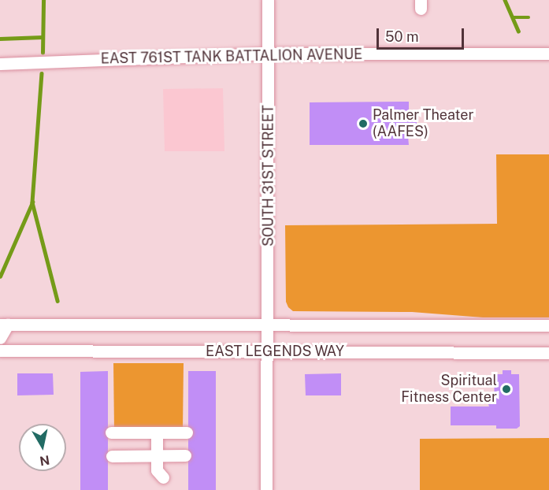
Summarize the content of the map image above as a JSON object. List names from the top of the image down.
{
  "streets": {
    "street": ["EAST 761ST TANK BATTALION AVENUE", "SOUTH 31ST STREET", "EAST LEGENDS WAY"]
  },
  "crossings": [
    ["EAST 761ST TANK BATTALION AVENUE", "SOUTH 31ST STREET"],
    ["SOUTH 31ST STREET", "EAST LEGENDS WAY"]
  ],
  "places": ["Palmer Theater (AAFES)", "Spiritual Fitness Center"],
  "scale_bar": "50 m",
  "north": "bottom"
}
